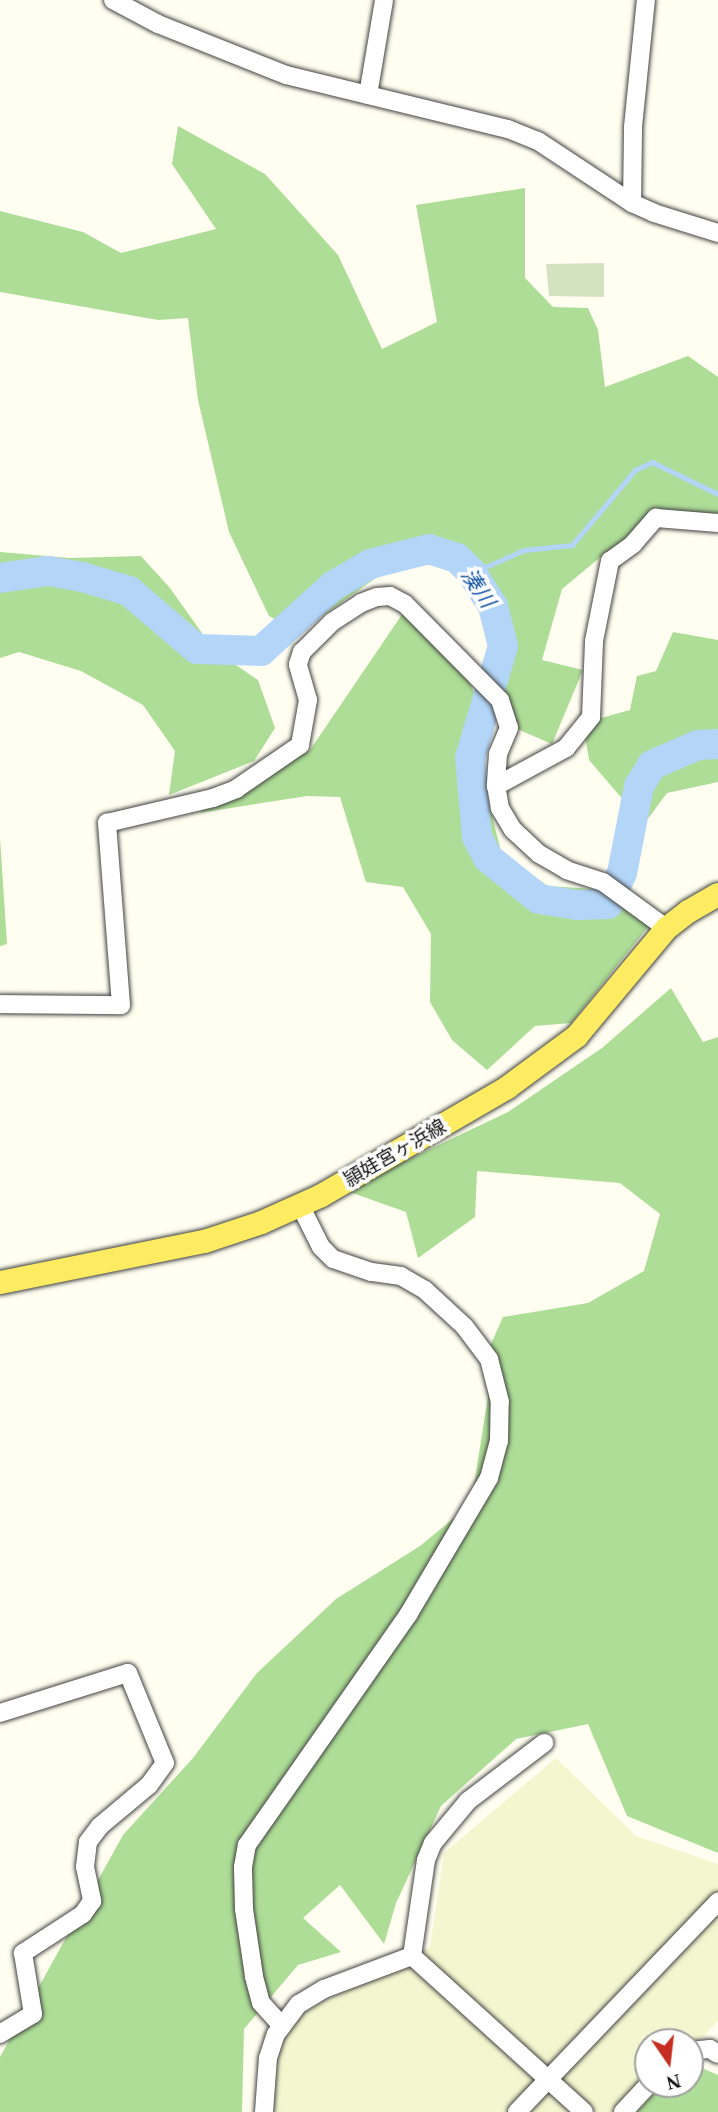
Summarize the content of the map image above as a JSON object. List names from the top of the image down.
{
  "streets": {
    "main road": ["頴娃宮ヶ浜線"]
  },
  "water": ["湊川"],
  "north": "bottom"
}
